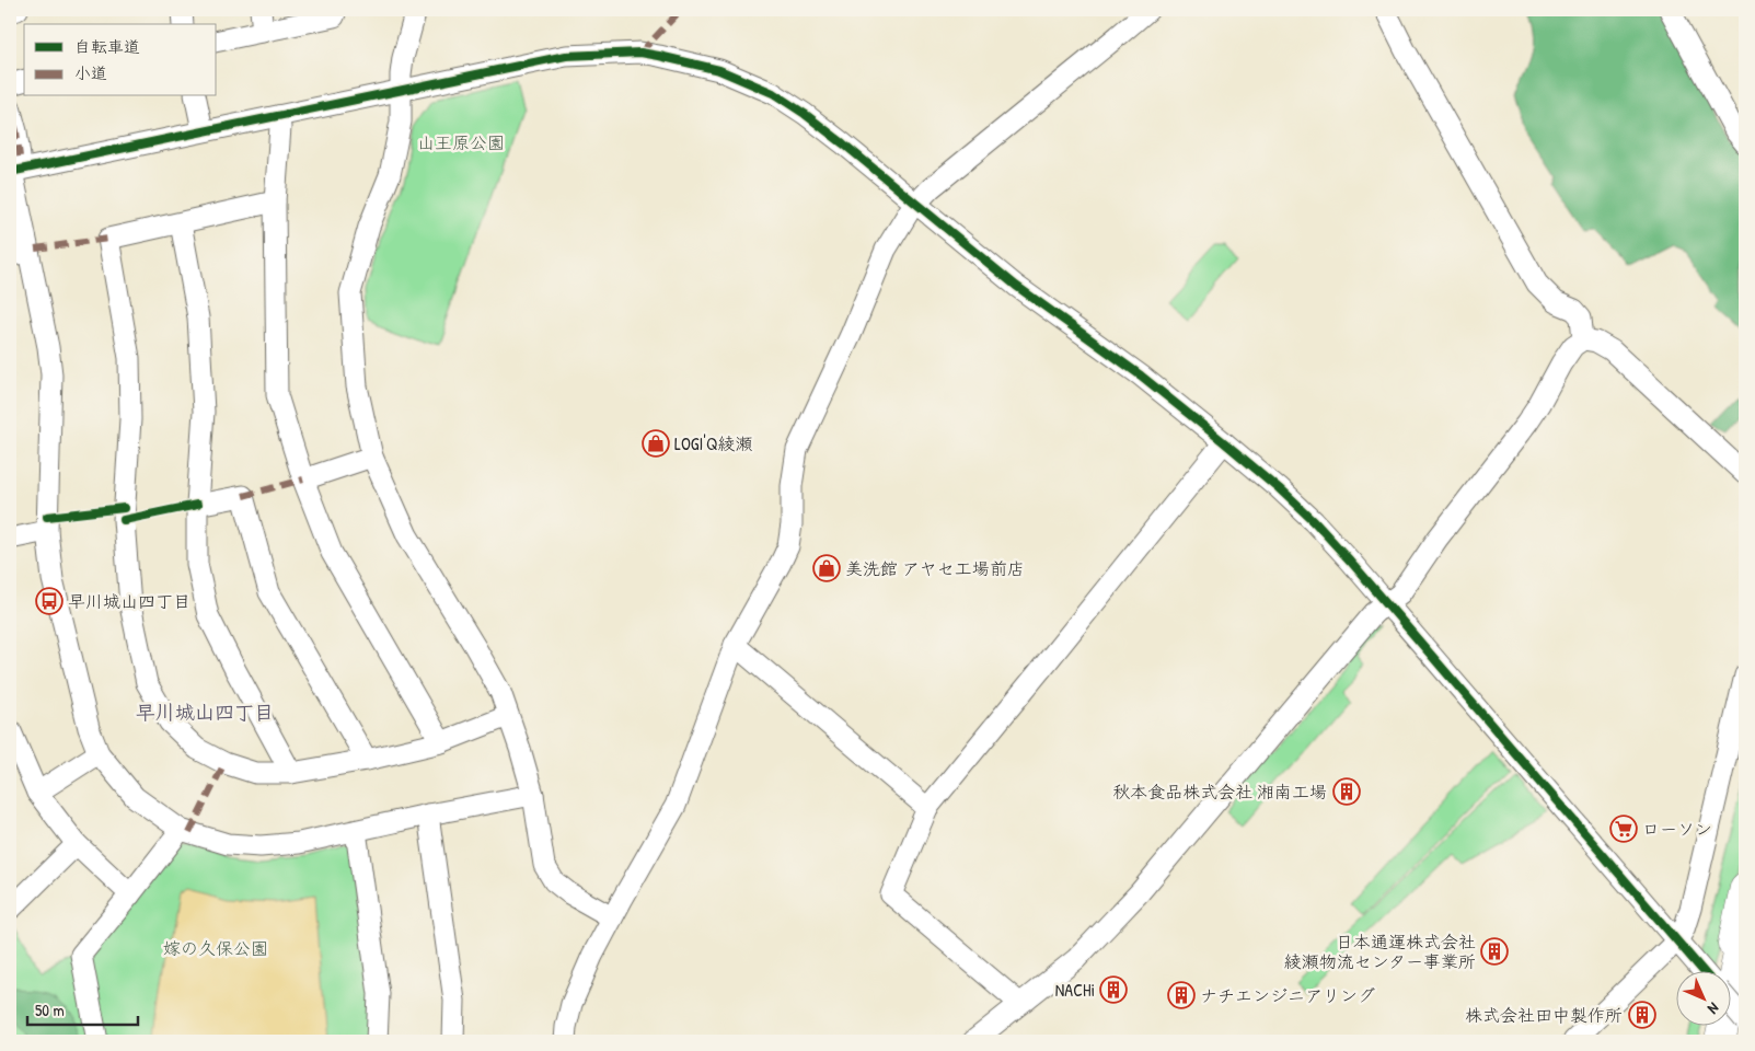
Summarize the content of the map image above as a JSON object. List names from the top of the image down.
{
  "districts": ["早川城山四丁目"],
  "parks": ["山王原公園", "嫁の久保公園"],
  "places": {
    "shop": ["LOGI'Q綾瀬", "美洗館 アヤセ工場前店"],
    "bus stop": ["早川城山四丁目"],
    "building": [
      "秋本食品株式会社 湘南工場",
      "日本通運株式会社 綾瀬物流センター事業所",
      "NACHi",
      "ナチエンジニアリング",
      "株式会社田中製作所"
    ],
    "supermarket": ["ローソン"]
  },
  "legend": ["自転車道", "小道"],
  "scale_bar": "50 m",
  "north": "bottom right"
}
